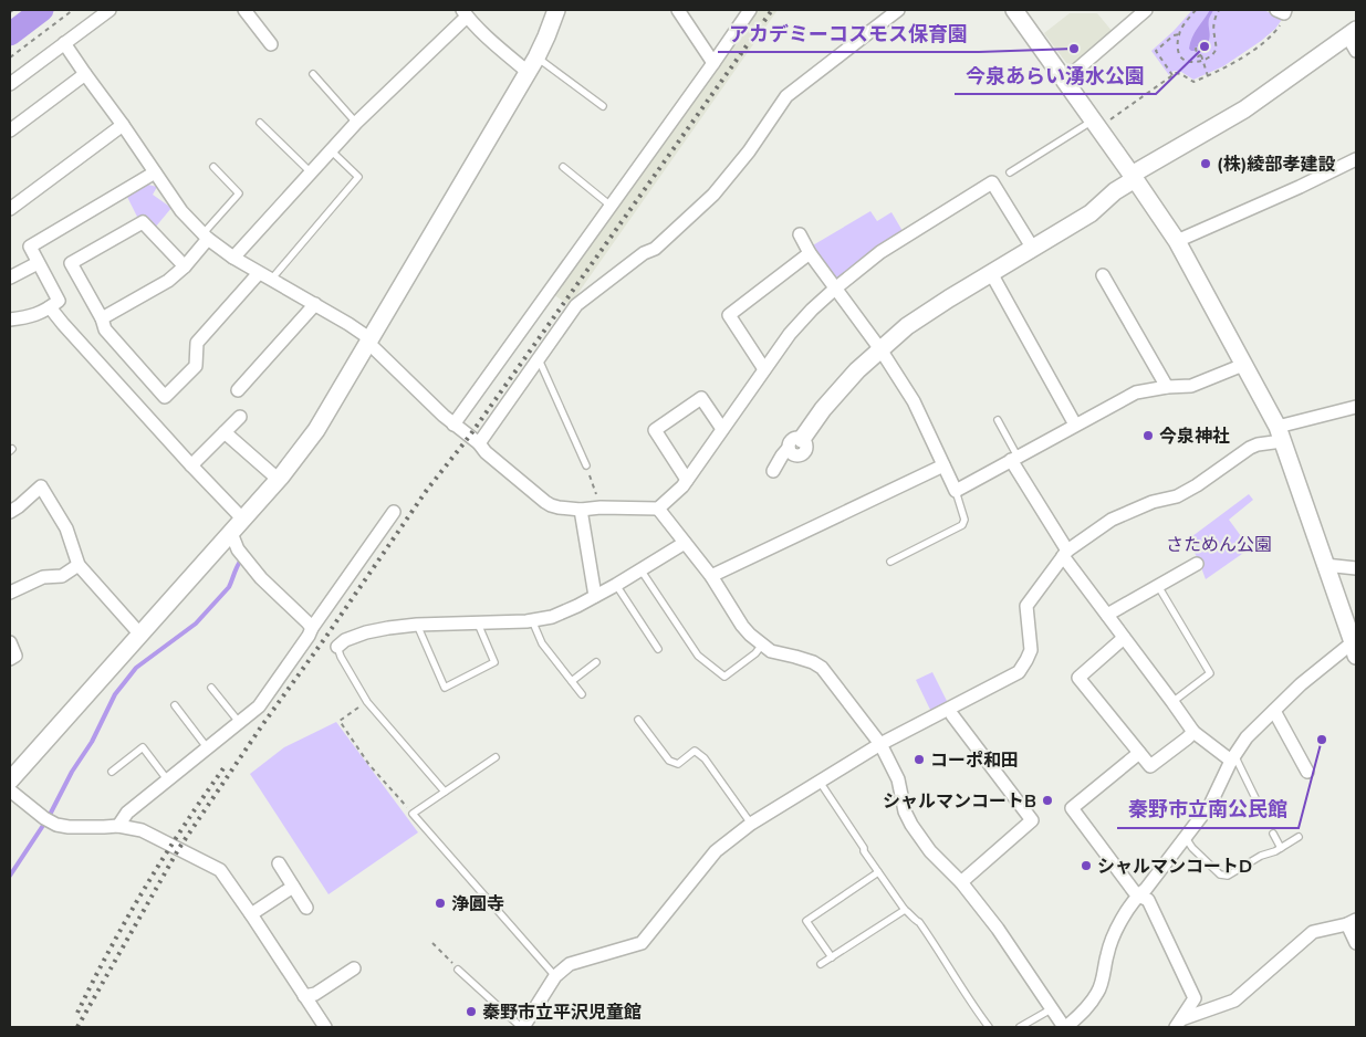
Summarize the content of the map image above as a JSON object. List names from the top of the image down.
{
  "parks": ["さためん公園"],
  "places": [
    "今泉あらい湧水公園",
    "アカデミーコスモス保育園",
    "(株)綾部孝建設",
    "今泉神社",
    "秦野市立南公民館",
    "コーポ和田",
    "シャルマンコートB",
    "シャルマンコートD",
    "浄圓寺",
    "秦野市立平沢児童館"
  ]
}
